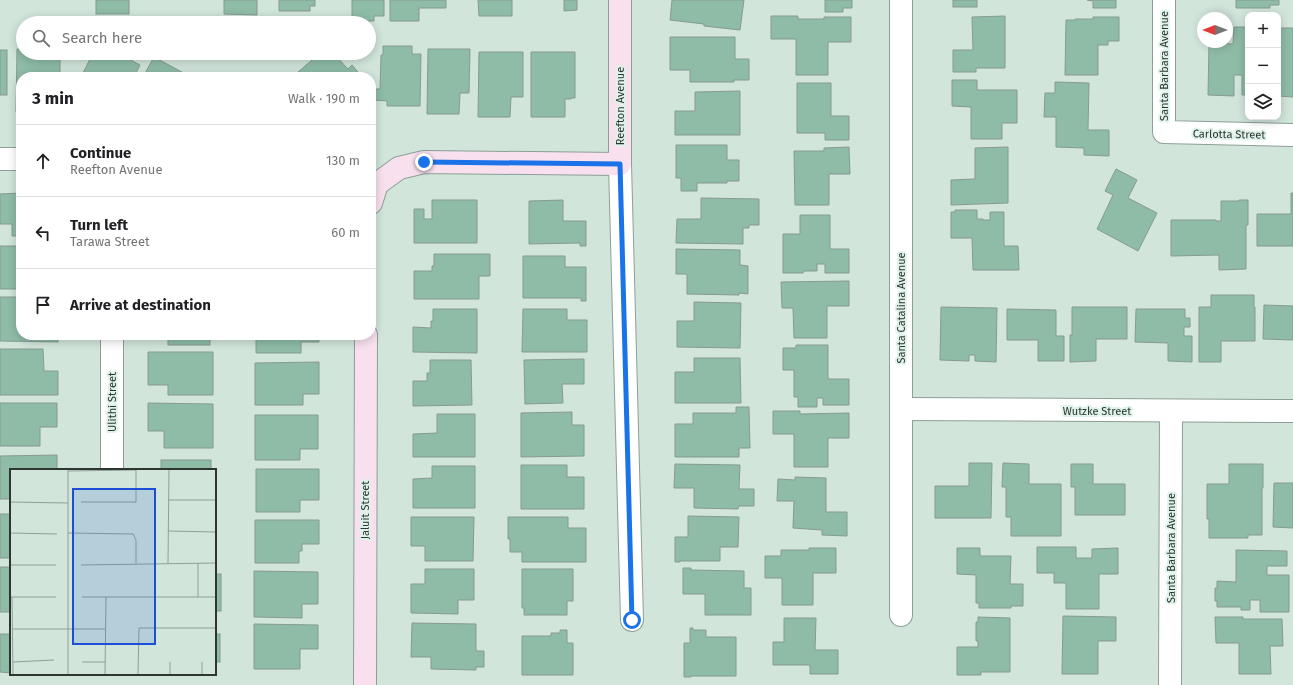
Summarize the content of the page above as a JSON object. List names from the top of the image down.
{
  "streets": {
    "street": [
      "Santa Barbara Avenue",
      "Reefton Avenue",
      "Carlotta Street",
      "Santa Catalina Avenue",
      "Ulithi Street",
      "Wutzke Street",
      "Jaluit Street"
    ]
  },
  "crossings": [
    ["Santa Barbara Avenue", "Carlotta Street"],
    ["Santa Barbara Avenue", "Wutzke Street"],
    ["Santa Catalina Avenue", "Wutzke Street"]
  ],
  "north": "left",
  "page": {
    "map_buttons": ["+", "−"],
    "search": "Search here",
    "heading": ["3 min", "Walk · 190 m"],
    "list": [
      ["Continue", "Reefton Avenue", "130 m"],
      ["Turn left", "Tarawa Street", "60 m"],
      "Arrive at destination"
    ]
  }
}
